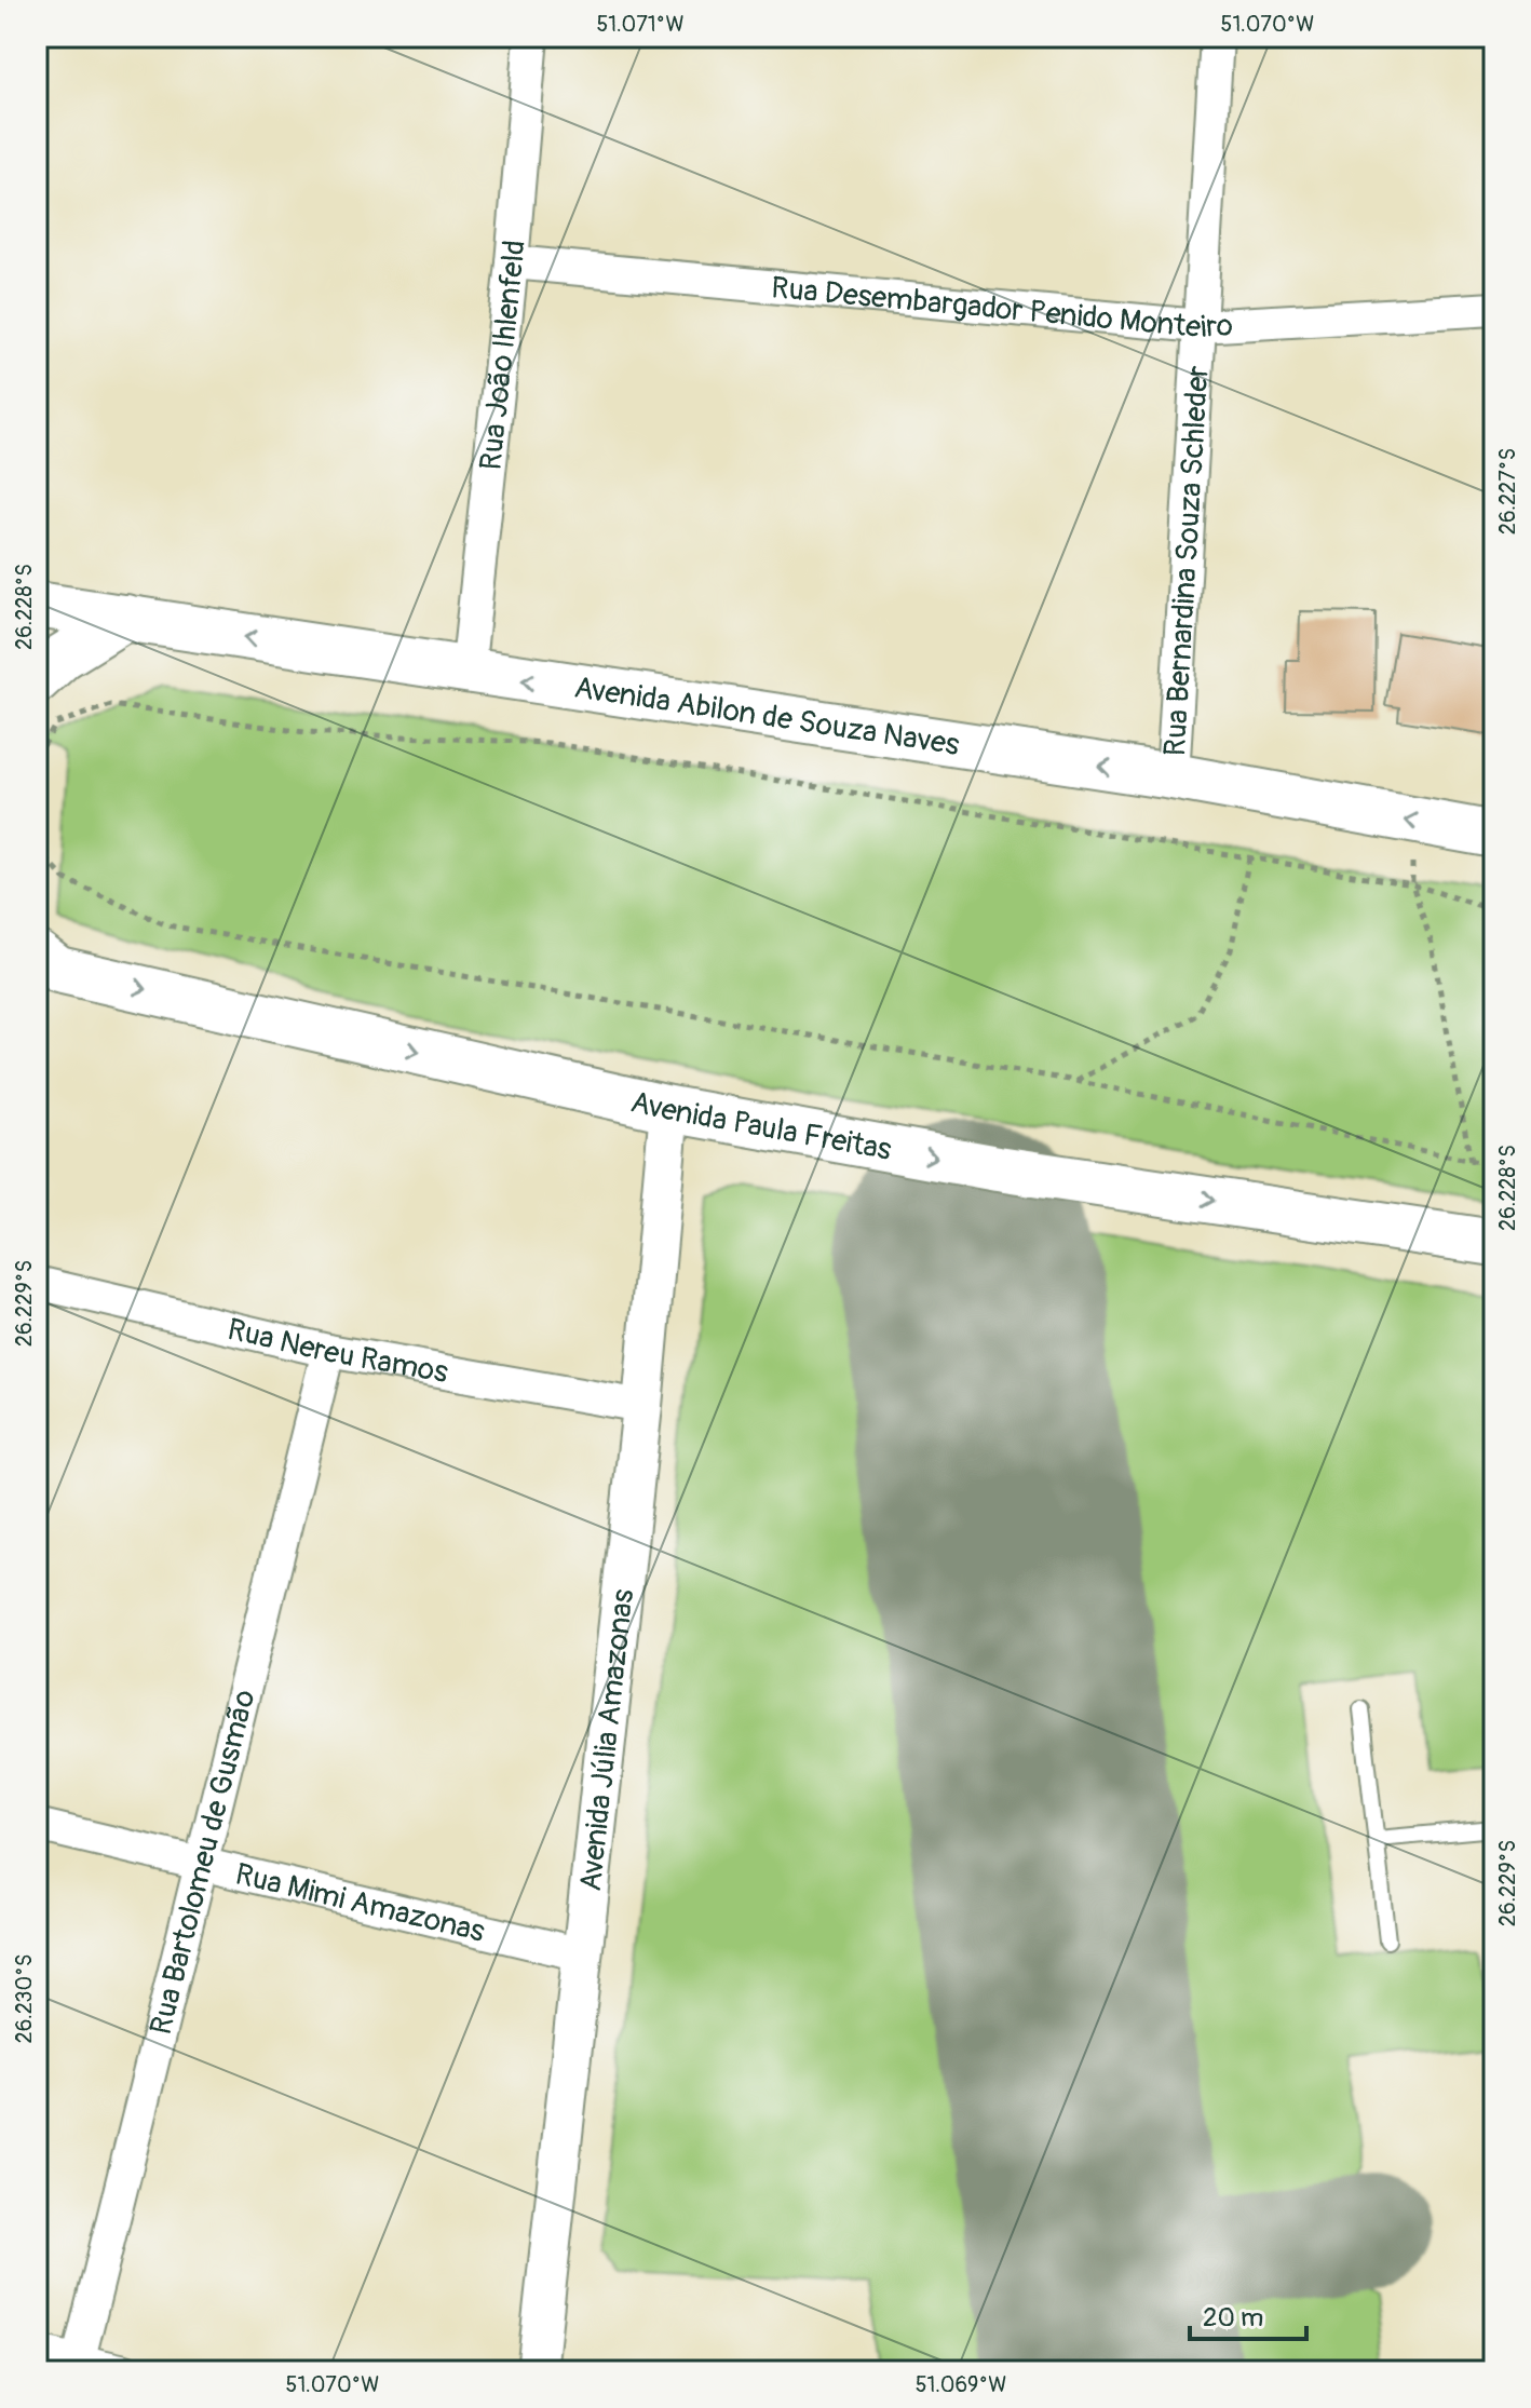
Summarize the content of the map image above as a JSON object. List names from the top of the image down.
{
  "streets": {
    "main road": ["Avenida Abilon de Souza Naves", "Avenida Paula Freitas"],
    "street": [
      "Rua Desembargador Penido Monteiro",
      "Rua João Ihlenfeld",
      "Rua Bernardina Souza Schleder",
      "Rua Nereu Ramos",
      "Avenida Júlia Amazonas",
      "Rua Bartolomeu de Gusmão",
      "Rua Mimi Amazonas"
    ]
  },
  "crossings": [
    ["Rua Desembargador Penido Monteiro", "Rua João Ihlenfeld"],
    ["Rua Desembargador Penido Monteiro", "Rua Bernardina Souza Schleder"],
    ["Rua João Ihlenfeld", "Avenida Abilon de Souza Naves"],
    ["Rua Bernardina Souza Schleder", "Avenida Abilon de Souza Naves"],
    ["Avenida Paula Freitas", "Avenida Júlia Amazonas"],
    ["Rua Nereu Ramos", "Avenida Júlia Amazonas"],
    ["Rua Nereu Ramos", "Rua Bartolomeu de Gusmão"],
    ["Avenida Júlia Amazonas", "Rua Mimi Amazonas"],
    ["Rua Bartolomeu de Gusmão", "Rua Mimi Amazonas"]
  ],
  "one_way": ["Avenida Abilon de Souza Naves", "Avenida Paula Freitas"],
  "scale_bar": "20 m",
  "coordinates": [
    "51.071°W",
    "51.070°W",
    "26.227°S",
    "26.228°S",
    "26.229°S",
    "26.230°S",
    "51.069°W"
  ]
}
